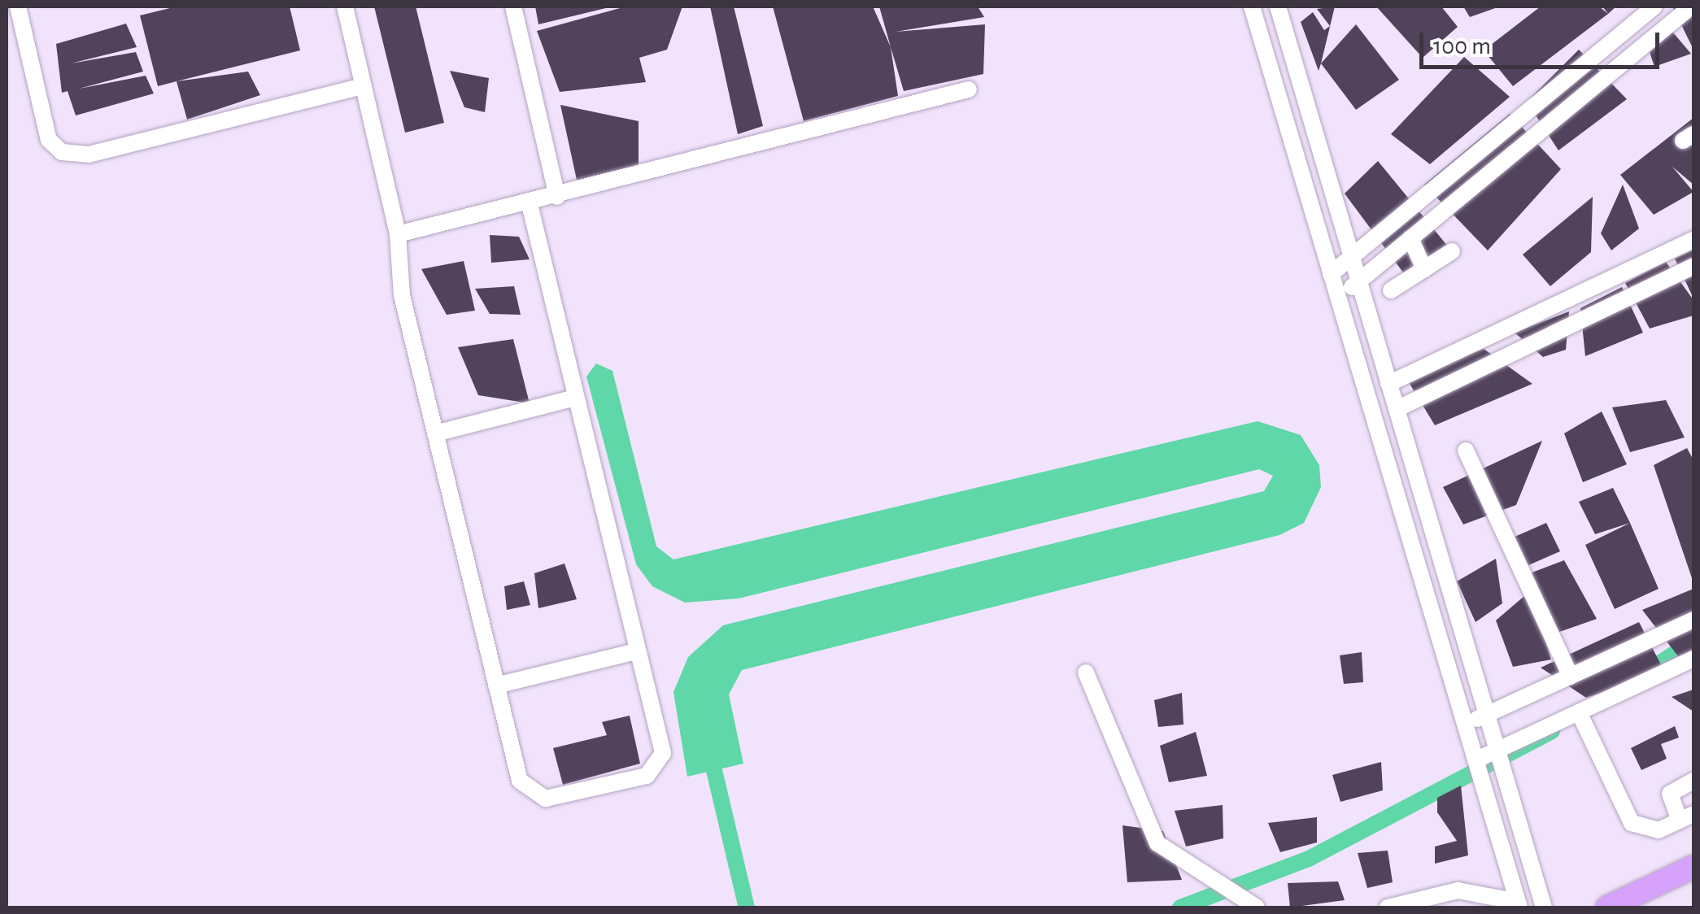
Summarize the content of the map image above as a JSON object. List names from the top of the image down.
{
  "scale_bar": "100 m"
}
